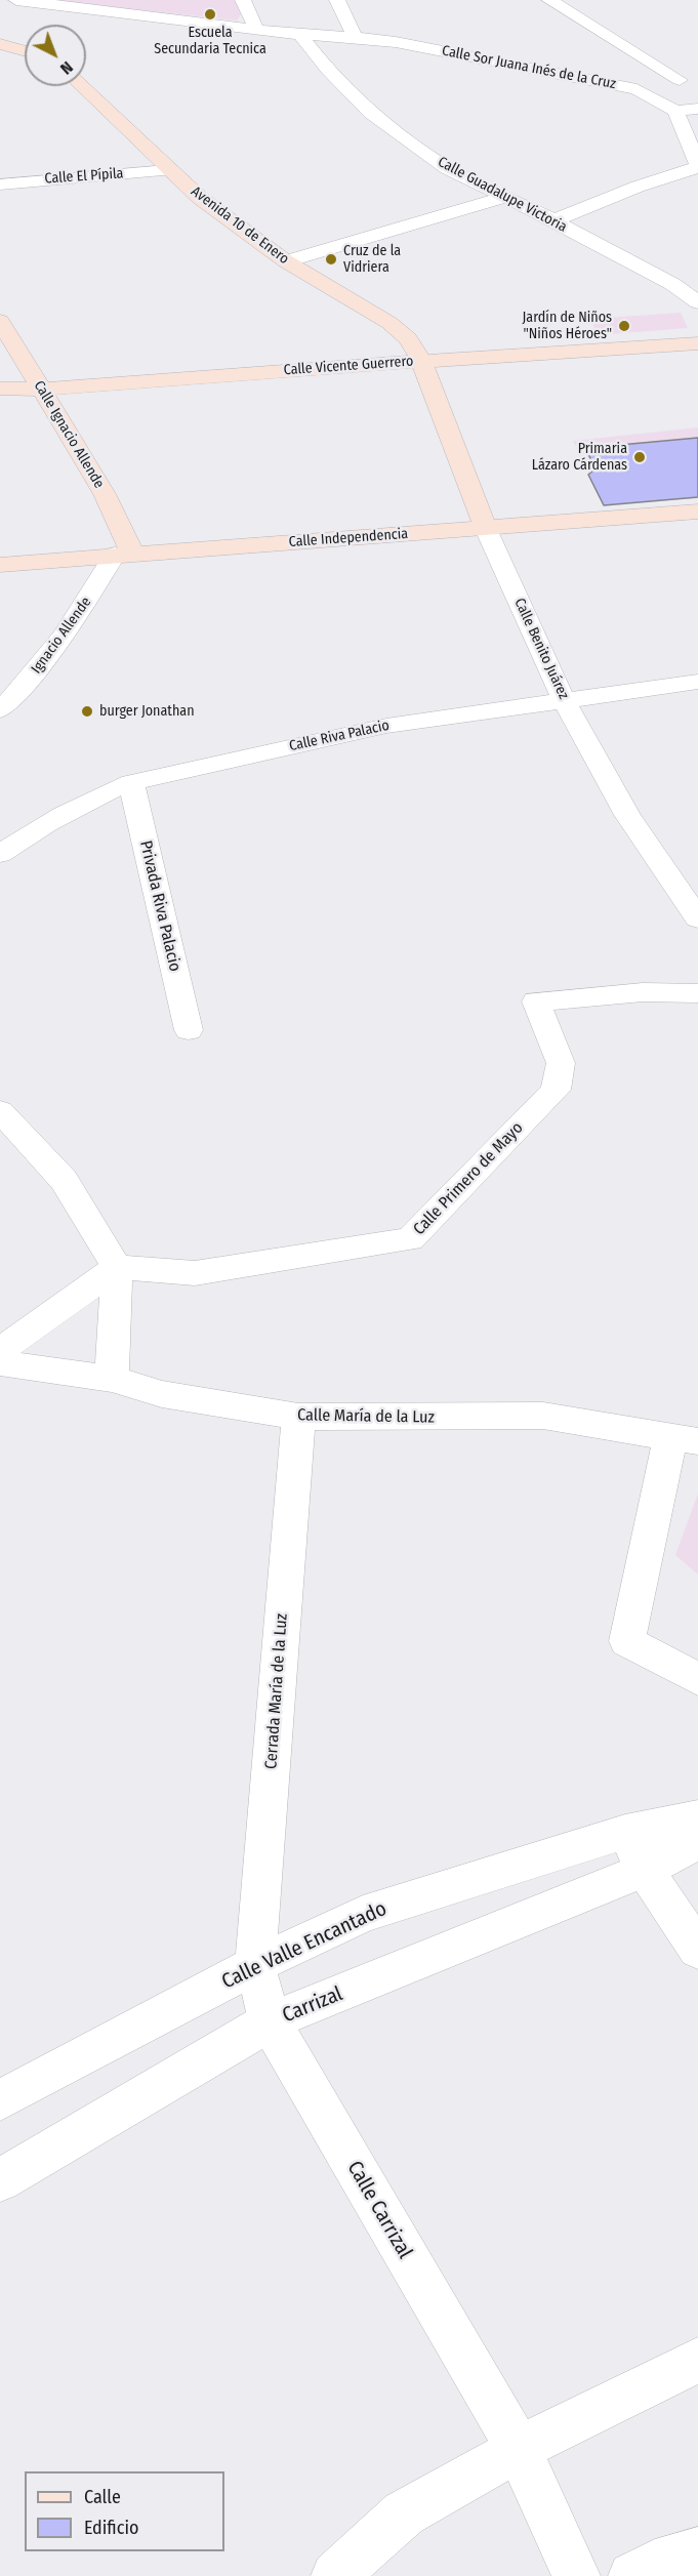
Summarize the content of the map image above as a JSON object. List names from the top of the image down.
{
  "streets": {
    "street": [
      "Calle Sor Juana Inés de la Cruz",
      "Calle El Pípila",
      "Calle Guadalupe Victoria",
      "Avenida 10 de Enero",
      "Calle Vicente Guerrero",
      "Calle Ignacio Allende",
      "Calle Independencia",
      "Ignacio Allende",
      "Calle Benito Juárez",
      "Calle Riva Palacio",
      "Privada Riva Palacio",
      "Calle Primero de Mayo",
      "Calle María de la Luz",
      "Cerrada María de la Luz",
      "Calle Valle Encantado",
      "Carrizal",
      "Calle Carrizal"
    ]
  },
  "crossings": [
    ["Calle Sor Juana Inés de la Cruz", "Calle Guadalupe Victoria"],
    ["Calle El Pípila", "Avenida 10 de Enero"],
    ["Avenida 10 de Enero", "Calle Vicente Guerrero"],
    ["Avenida 10 de Enero", "Calle Benito Juárez"],
    ["Calle Vicente Guerrero", "Calle Ignacio Allende"],
    ["Calle Vicente Guerrero", "Calle Benito Juárez"],
    ["Calle Ignacio Allende", "Calle Independencia"],
    ["Calle Ignacio Allende", "Ignacio Allende"],
    ["Calle Independencia", "Ignacio Allende"],
    ["Calle Independencia", "Calle Benito Juárez"],
    ["Calle Benito Juárez", "Calle Riva Palacio"],
    ["Calle Riva Palacio", "Privada Riva Palacio"],
    ["Calle María de la Luz", "Cerrada María de la Luz"],
    ["Cerrada María de la Luz", "Calle Valle Encantado"],
    ["Cerrada María de la Luz", "Calle Carrizal"],
    ["Calle Valle Encantado", "Calle Carrizal"],
    ["Carrizal", "Calle Carrizal"]
  ],
  "places": [
    "Escuela Secundaria Tecnica",
    "Cruz de la Vidriera",
    "Jardín de Niños \"Niños Héroes\"",
    "Primaria Lázaro Cárdenas",
    "burger Jonathan"
  ],
  "legend": ["Calle", "Edificio"],
  "north": "bottom right"
}
